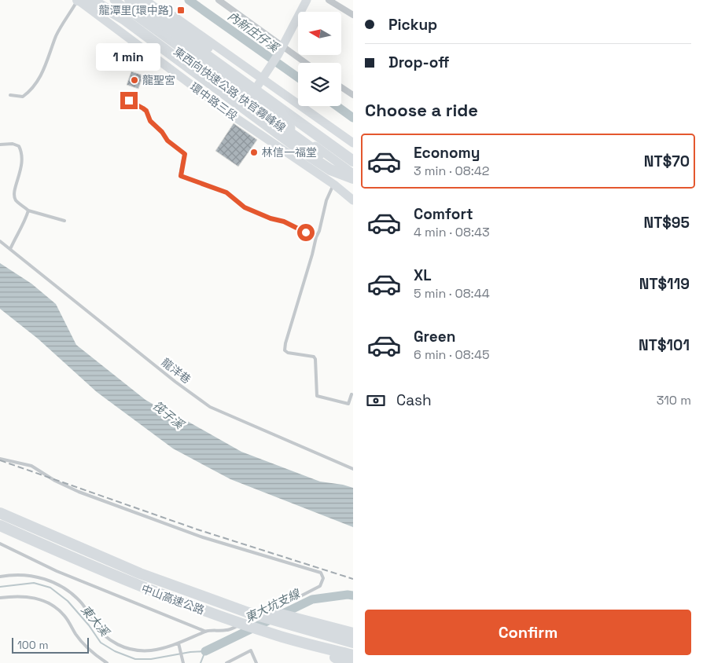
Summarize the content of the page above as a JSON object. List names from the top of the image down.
{
  "streets": {
    "highway": ["東西向快速公路 快官霧峰線", "中山高速公路"],
    "street": ["環中路三段"],
    "lane": ["龍洋巷"]
  },
  "water": [
    "內新庄仔溪",
    "筏子溪",
    "東大坑支線",
    "東大溪"
  ],
  "places": {
    "transit": ["龍潭里(環中路)"],
    "other": ["龍聖宮", "林信一福堂"]
  },
  "scale_bar": "100 m",
  "north": "left",
  "page": {
    "banner": ["Pickup", "Drop-off"],
    "bubble": "1 min",
    "heading": "Choose a ride",
    "list": [
      {
        "name": "Economy",
        "note": "3 min · 08:42",
        "value": "NT$70"
      },
      {
        "name": "Comfort",
        "note": "4 min · 08:43",
        "value": "NT$95"
      },
      {
        "name": "XL",
        "note": "5 min · 08:44",
        "value": "NT$119"
      },
      {
        "name": "Green",
        "note": "6 min · 08:45",
        "value": "NT$101"
      }
    ],
    "pay": ["Cash", "310 m"],
    "buttons": "Confirm",
    "scale": "100 m"
  }
}
